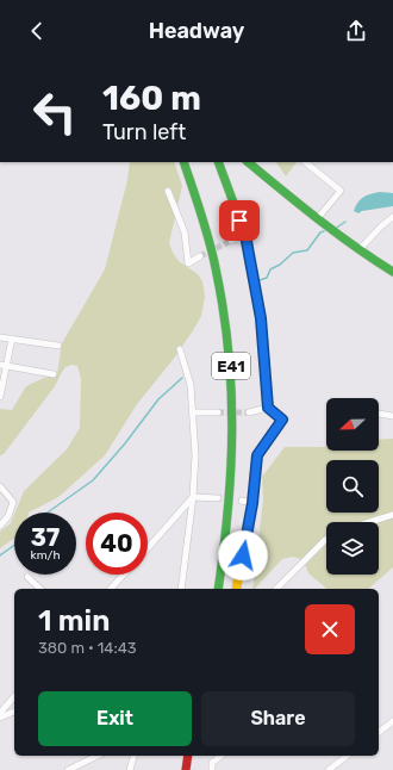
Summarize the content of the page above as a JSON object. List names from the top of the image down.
{
  "streets": {
    "main road": ["E41"]
  },
  "north": "left",
  "page": {
    "header": "Headway",
    "turn": ["160 m", "Turn left"],
    "speed": "37 km/h",
    "limit": "40",
    "heading": ["1 min", "380 m · 14:43"],
    "buttons": ["Exit", "Share"]
  }
}
